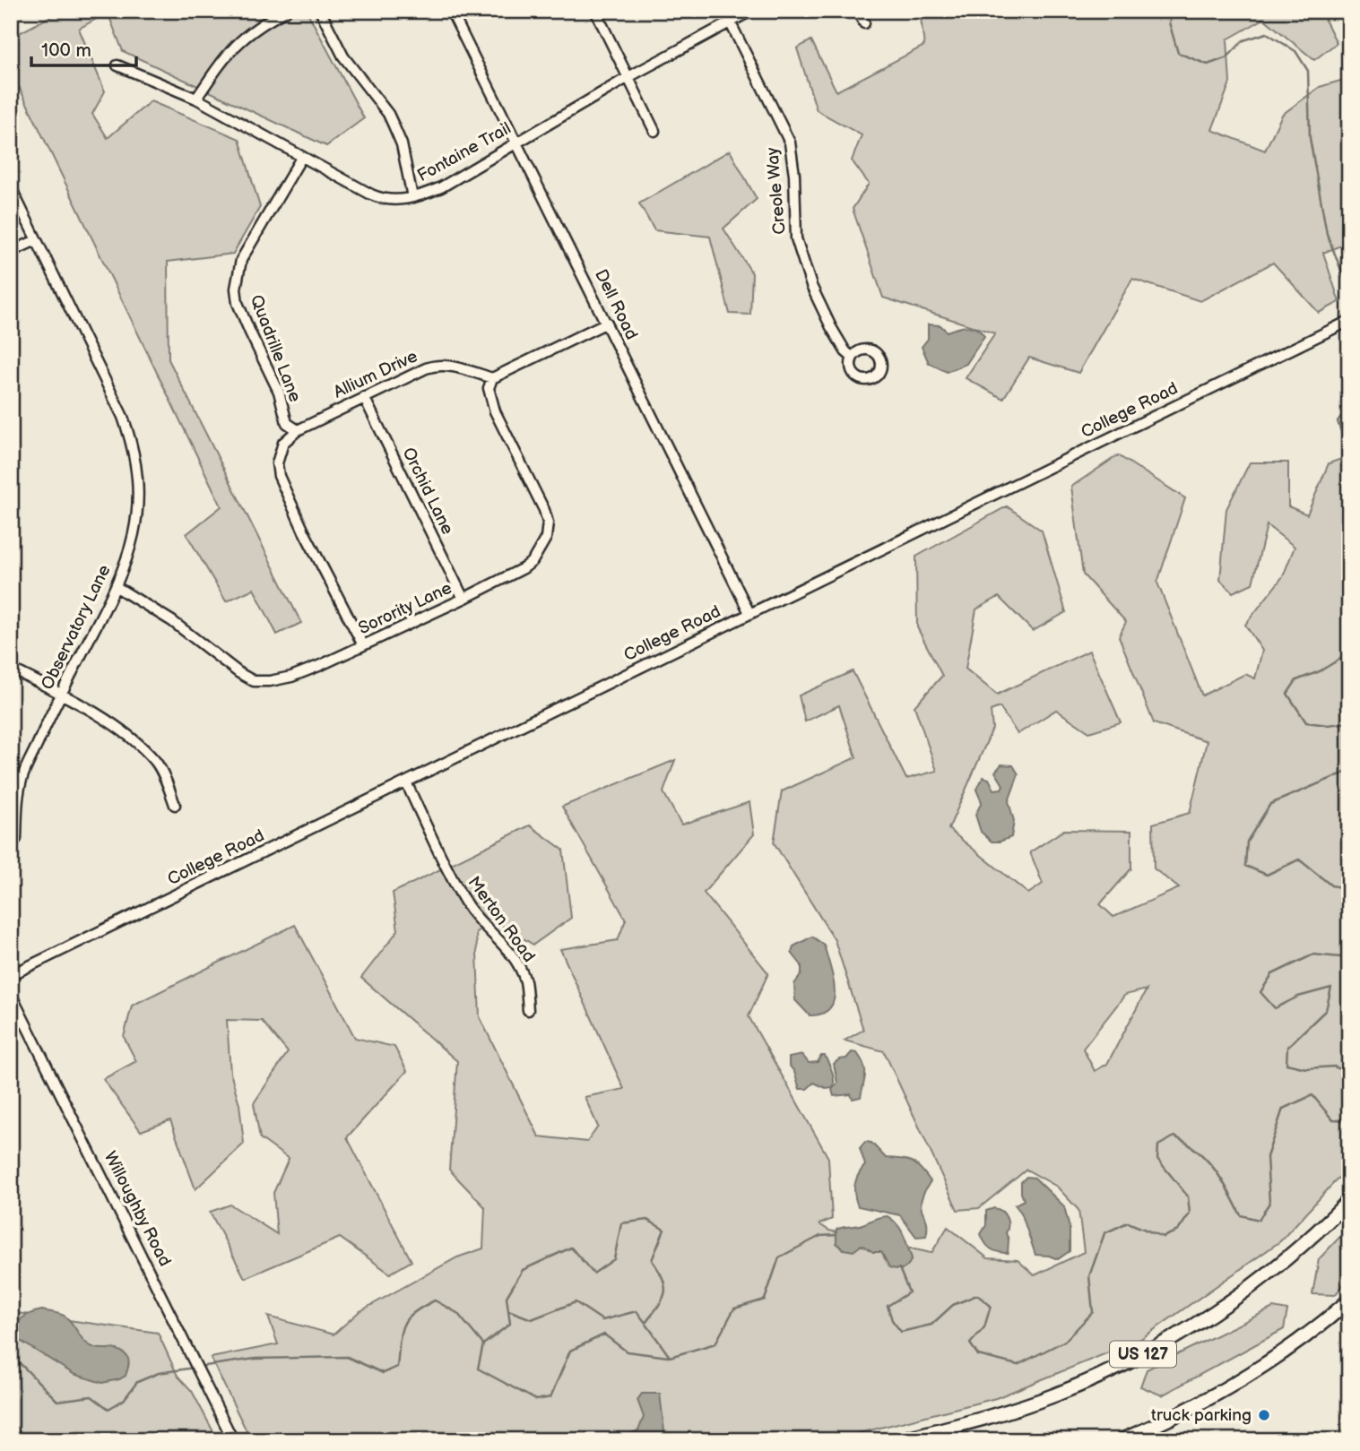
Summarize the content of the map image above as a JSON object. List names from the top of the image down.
{
  "streets": {
    "highway": ["US 127"],
    "street": [
      "Fontaine Trail",
      "Creole Way",
      "Dell Road",
      "Quadrille Lane",
      "Allium Drive",
      "College Road",
      "Orchid Lane",
      "Sorority Lane",
      "Observatory Lane",
      "Merton Road",
      "Willoughby Road"
    ]
  },
  "crossings": [
    ["Fontaine Trail", "Creole Way"],
    ["Fontaine Trail", "Dell Road"],
    ["Fontaine Trail", "Quadrille Lane"],
    ["Dell Road", "College Road"],
    ["Quadrille Lane", "Allium Drive"],
    ["Allium Drive", "Orchid Lane"],
    ["Allium Drive", "Sorority Lane"],
    ["College Road", "Merton Road"],
    ["Orchid Lane", "Sorority Lane"],
    ["Sorority Lane", "Observatory Lane"]
  ],
  "places": ["truck parking"],
  "scale_bar": "100 m"
}
